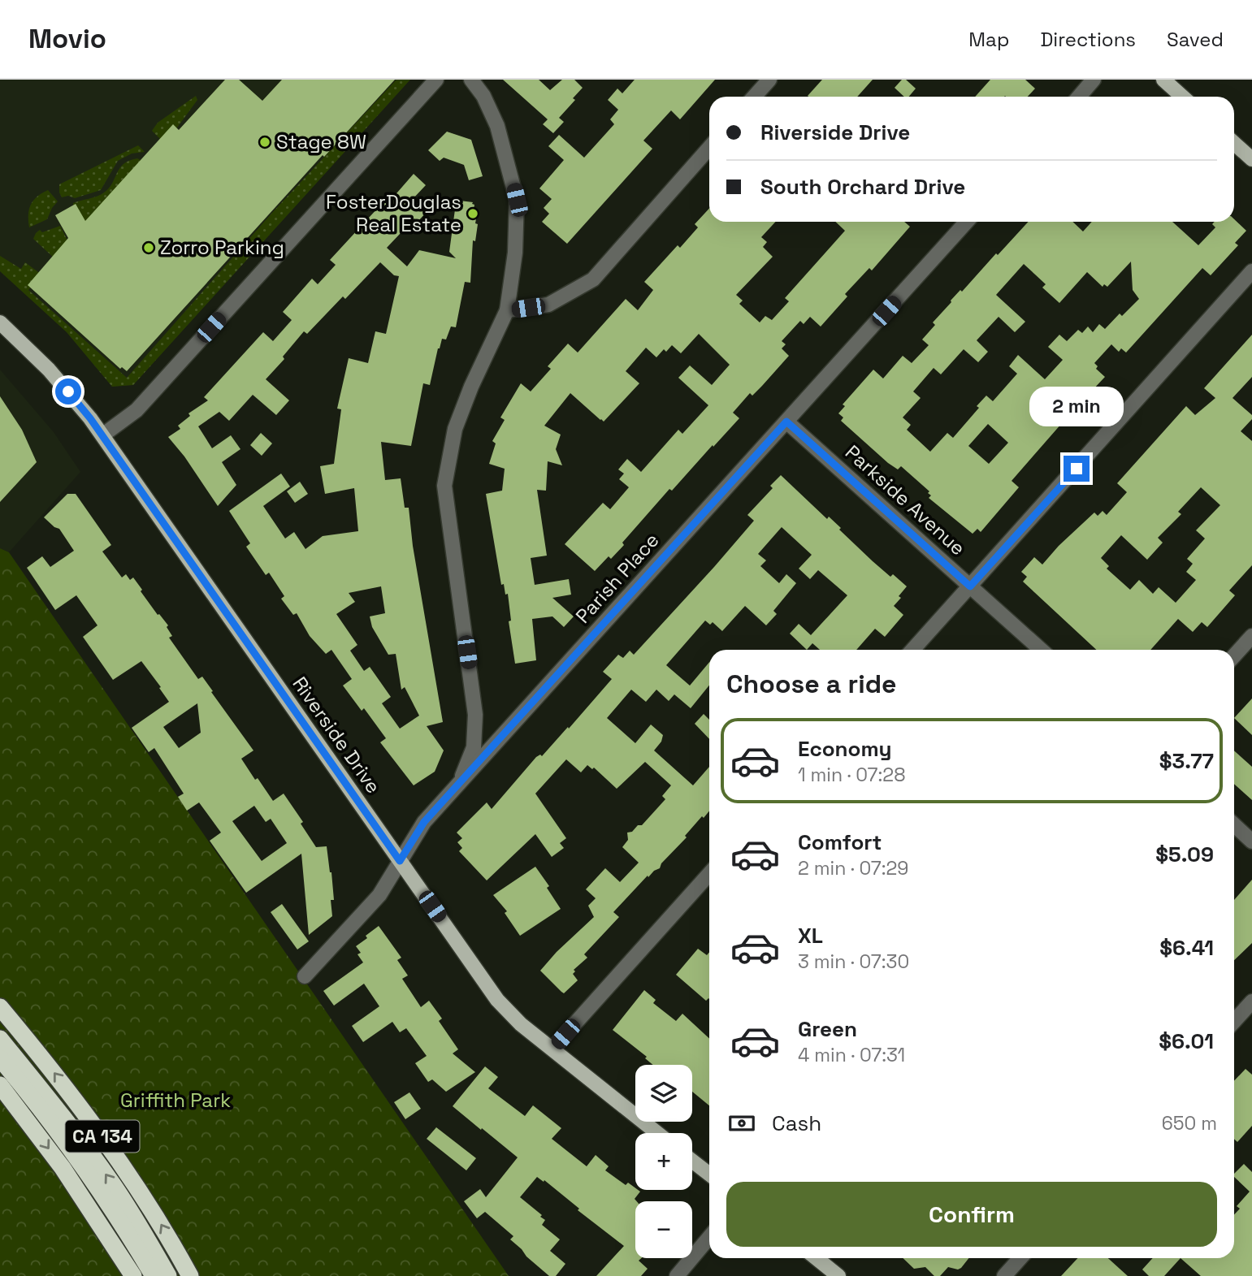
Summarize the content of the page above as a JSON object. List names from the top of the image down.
{
  "streets": {
    "highway": ["CA 134"],
    "main road": ["Riverside Drive"],
    "street": ["Parkside Avenue", "Parish Place"]
  },
  "crossings": [
    ["Parkside Avenue", "Parish Place"],
    ["Parish Place", "Riverside Drive"]
  ],
  "parks": ["Griffith Park"],
  "places": ["Stage 8W", "FosterDouglas Real Estate", "Zorro Parking"],
  "page": {
    "header": "Movio",
    "nav": ["Map", "Directions", "Saved"],
    "banner": ["Riverside Drive", "South Orchard Drive"],
    "bubble": "2 min",
    "heading": "Choose a ride",
    "list": [
      {
        "name": "Economy",
        "note": "1 min · 07:28",
        "value": "$3.77"
      },
      {
        "name": "Comfort",
        "note": "2 min · 07:29",
        "value": "$5.09"
      },
      {
        "name": "XL",
        "note": "3 min · 07:30",
        "value": "$6.41"
      },
      {
        "name": "Green",
        "note": "4 min · 07:31",
        "value": "$6.01"
      }
    ],
    "map_buttons": ["+", "−"],
    "pay": ["Cash", "650 m"],
    "buttons": "Confirm"
  }
}
